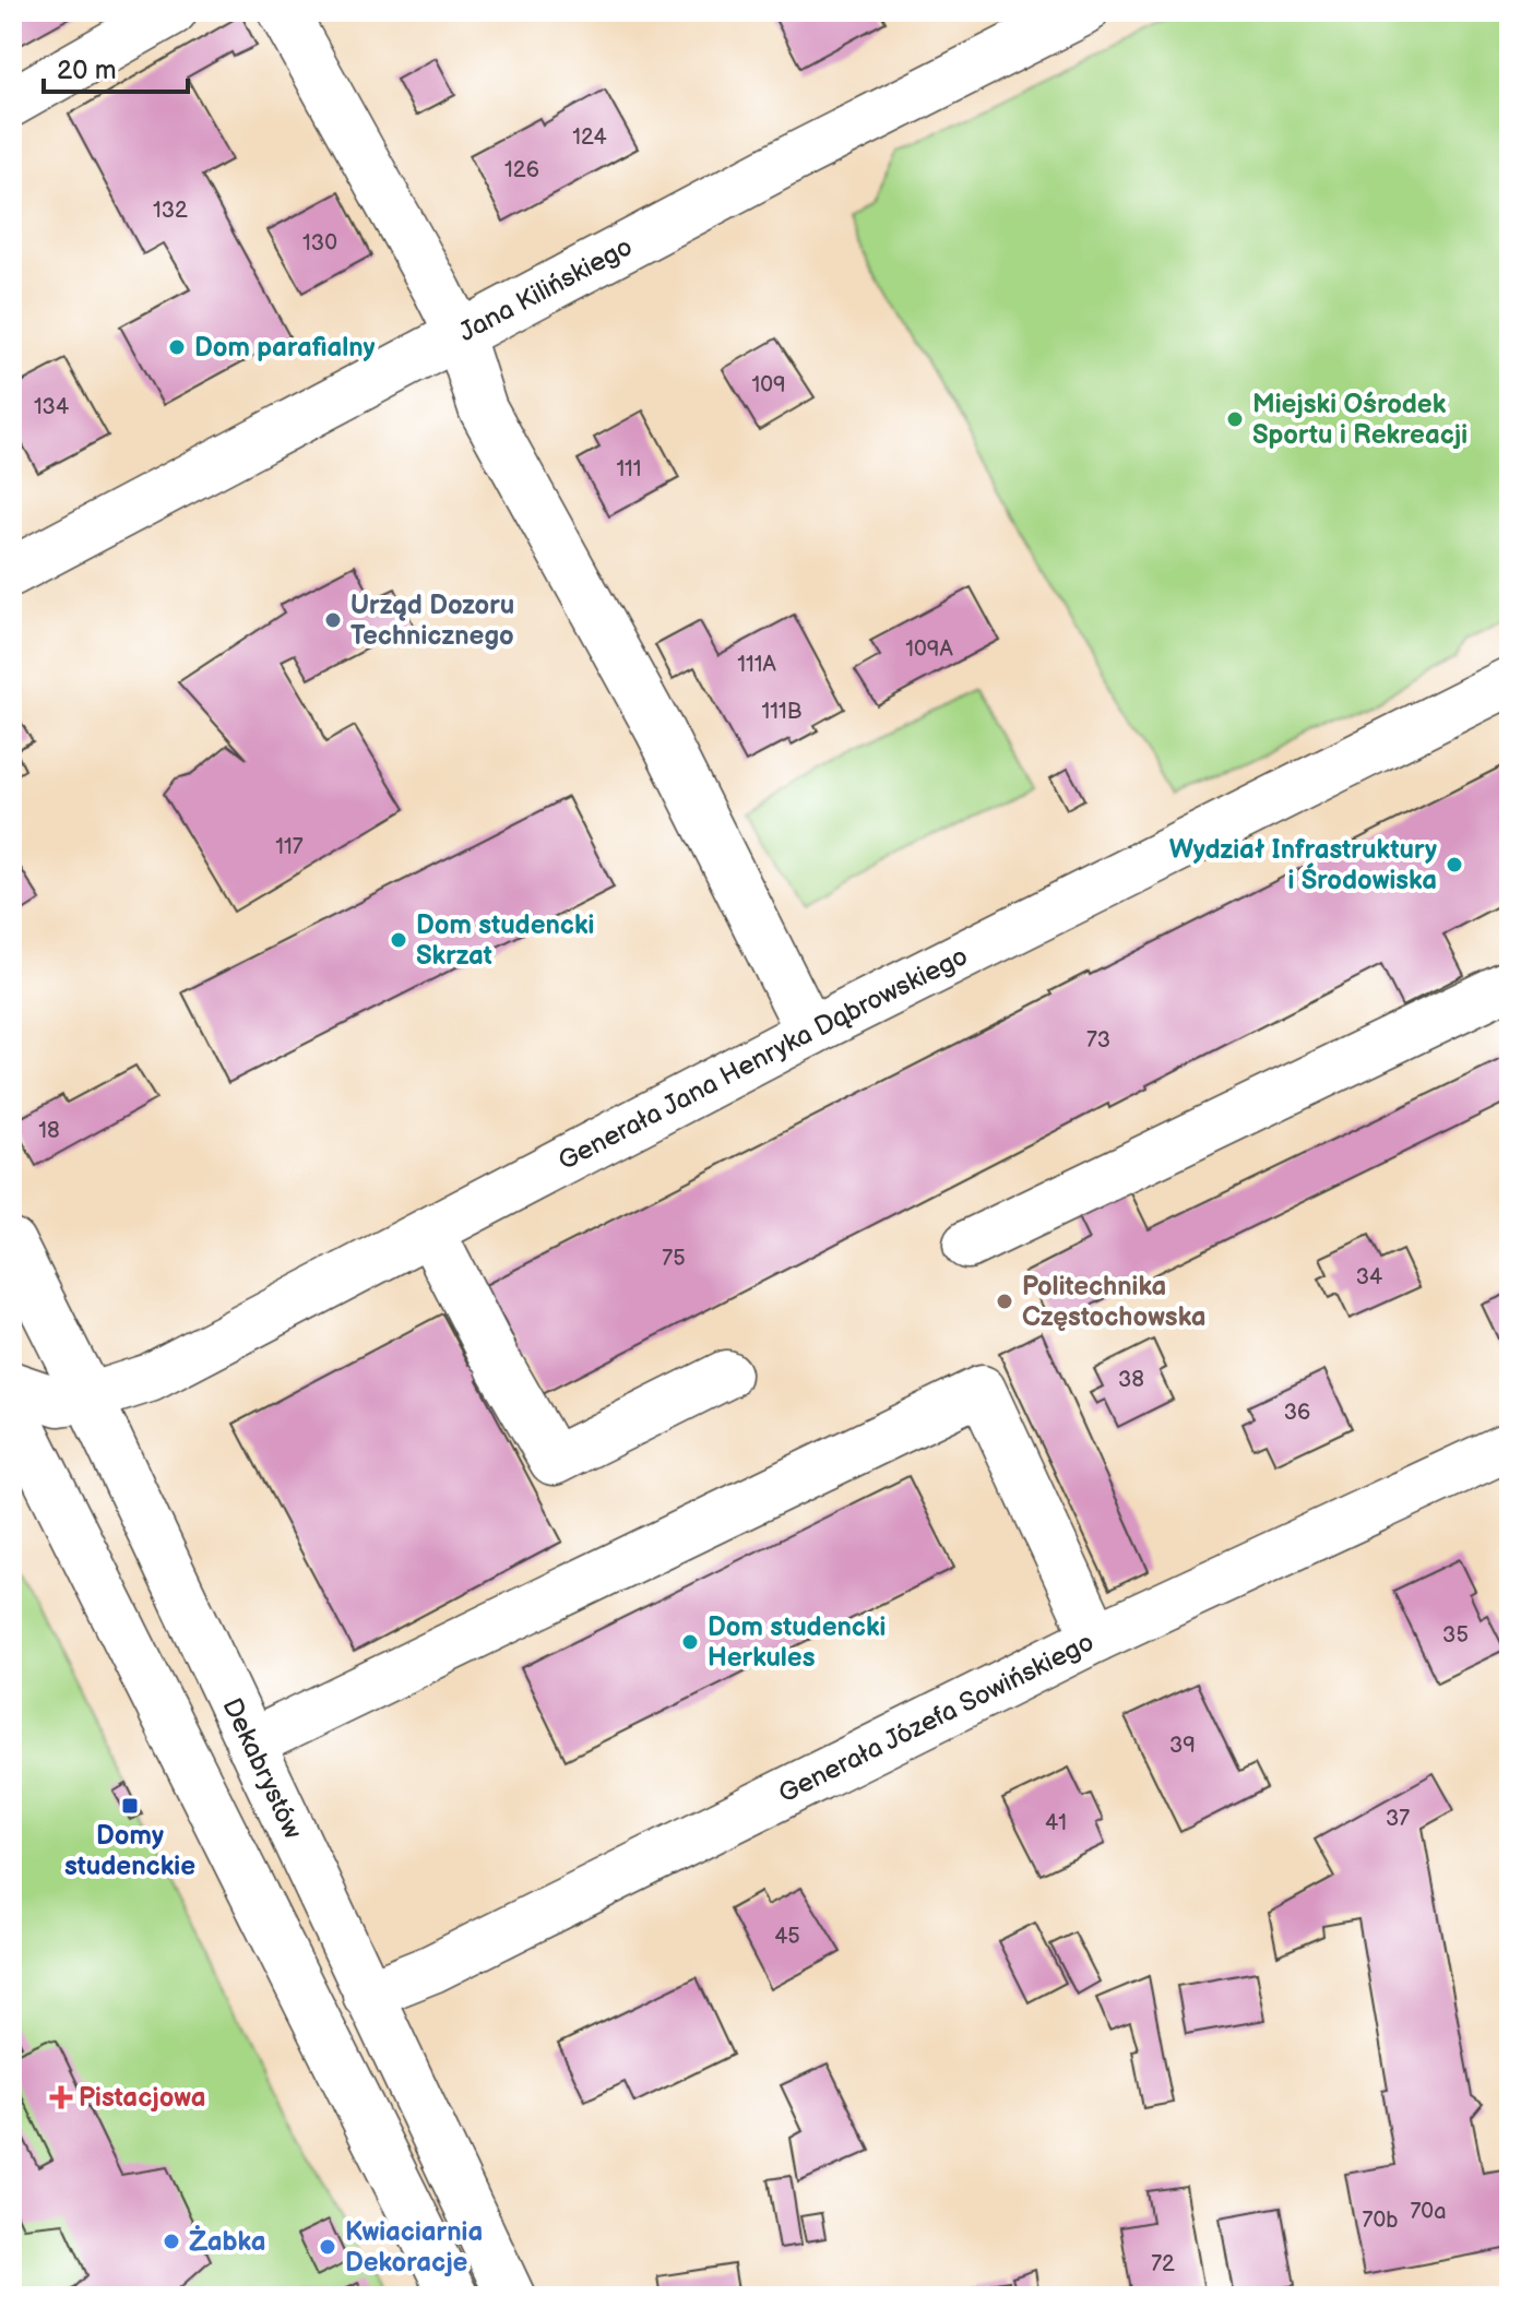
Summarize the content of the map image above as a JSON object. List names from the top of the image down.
{
  "streets": {
    "street": [
      "Jana Kilińskiego",
      "Generała Jana Henryka Dąbrowskiego",
      "Generała Józefa Sowińskiego",
      "Dekabrystów"
    ]
  },
  "crossings": [
    ["Generała Jana Henryka Dąbrowskiego", "Dekabrystów"],
    ["Generała Józefa Sowińskiego", "Dekabrystów"]
  ],
  "places": {
    "other": [
      "Dom parafialny",
      "Miejski Ośrodek Sportu i Rekreacji",
      "Urząd Dozoru Technicznego",
      "Wydział Infrastruktury i Środowiska",
      "Dom studencki Skrzat",
      "Politechnika Częstochowska",
      "Dom studencki Herkules",
      "Żabka",
      "Kwiaciarnia Dekoracje"
    ],
    "transit": ["Domy studenckie"],
    "health": ["Pistacjowa"]
  },
  "house_numbers": [
    "124",
    "126",
    "132",
    "130",
    "109",
    "134",
    "111",
    "109A",
    "111A",
    "111B",
    "117",
    "73",
    "18",
    "75",
    "34",
    "38",
    "36",
    "35",
    "39",
    "37",
    "41",
    "45",
    "70a",
    "70b",
    "72"
  ],
  "scale_bar": "20 m"
}
